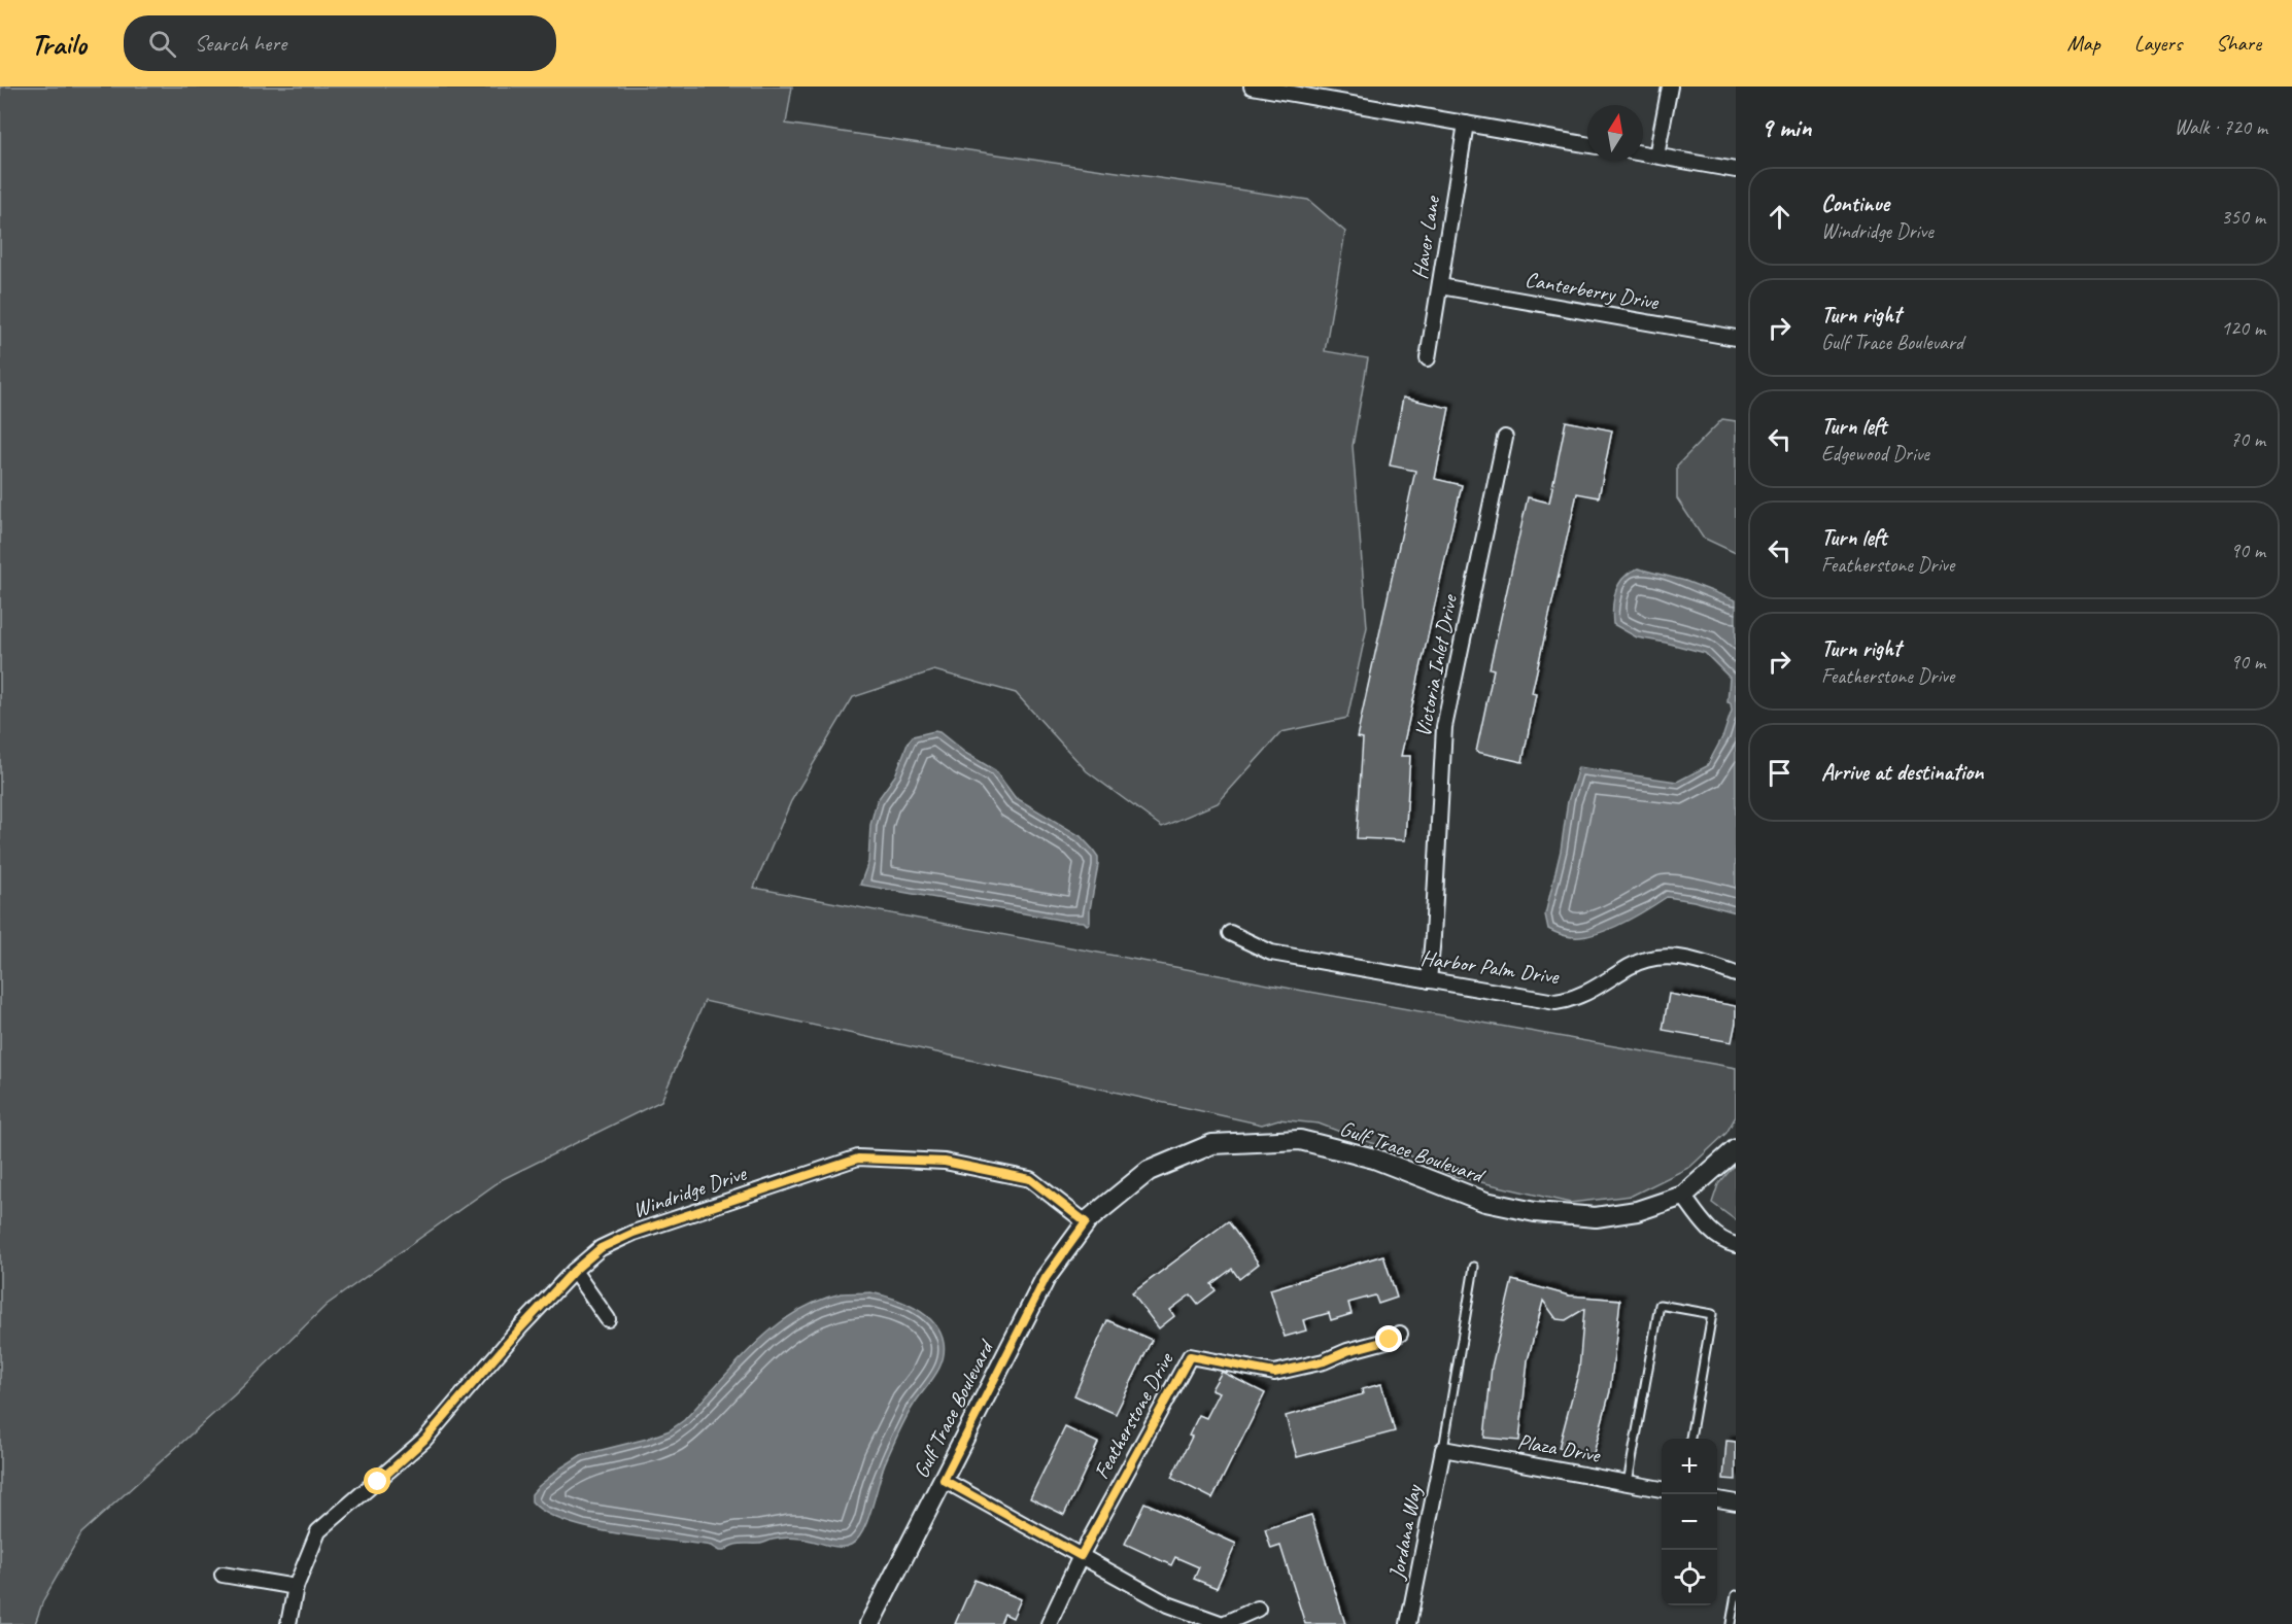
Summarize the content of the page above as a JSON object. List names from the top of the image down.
{
  "streets": {
    "street": [
      "Haver Lane",
      "Canterberry Drive",
      "Victoria Inlet Drive",
      "Harbor Palm Drive",
      "Gulf Trace Boulevard",
      "Windridge Drive",
      "Featherstone Drive",
      "Plaza Drive",
      "Jordana Way"
    ]
  },
  "crossings": [
    ["Haver Lane", "Canterberry Drive"],
    ["Victoria Inlet Drive", "Harbor Palm Drive"],
    ["Gulf Trace Boulevard", "Windridge Drive"],
    ["Plaza Drive", "Jordana Way"]
  ],
  "north": "top",
  "page": {
    "header": "Trailo",
    "search": "Search here",
    "nav": ["Map", "Layers", "Share"],
    "heading": ["9 min", "Walk · 720 m"],
    "list": [
      ["Continue", "Windridge Drive", "350 m"],
      ["Turn right", "Gulf Trace Boulevard", "120 m"],
      ["Turn left", "Edgewood Drive", "70 m"],
      ["Turn left", "Featherstone Drive", "90 m"],
      ["Turn right", "Featherstone Drive", "90 m"],
      "Arrive at destination"
    ],
    "map_buttons": ["+", "−"]
  }
}
